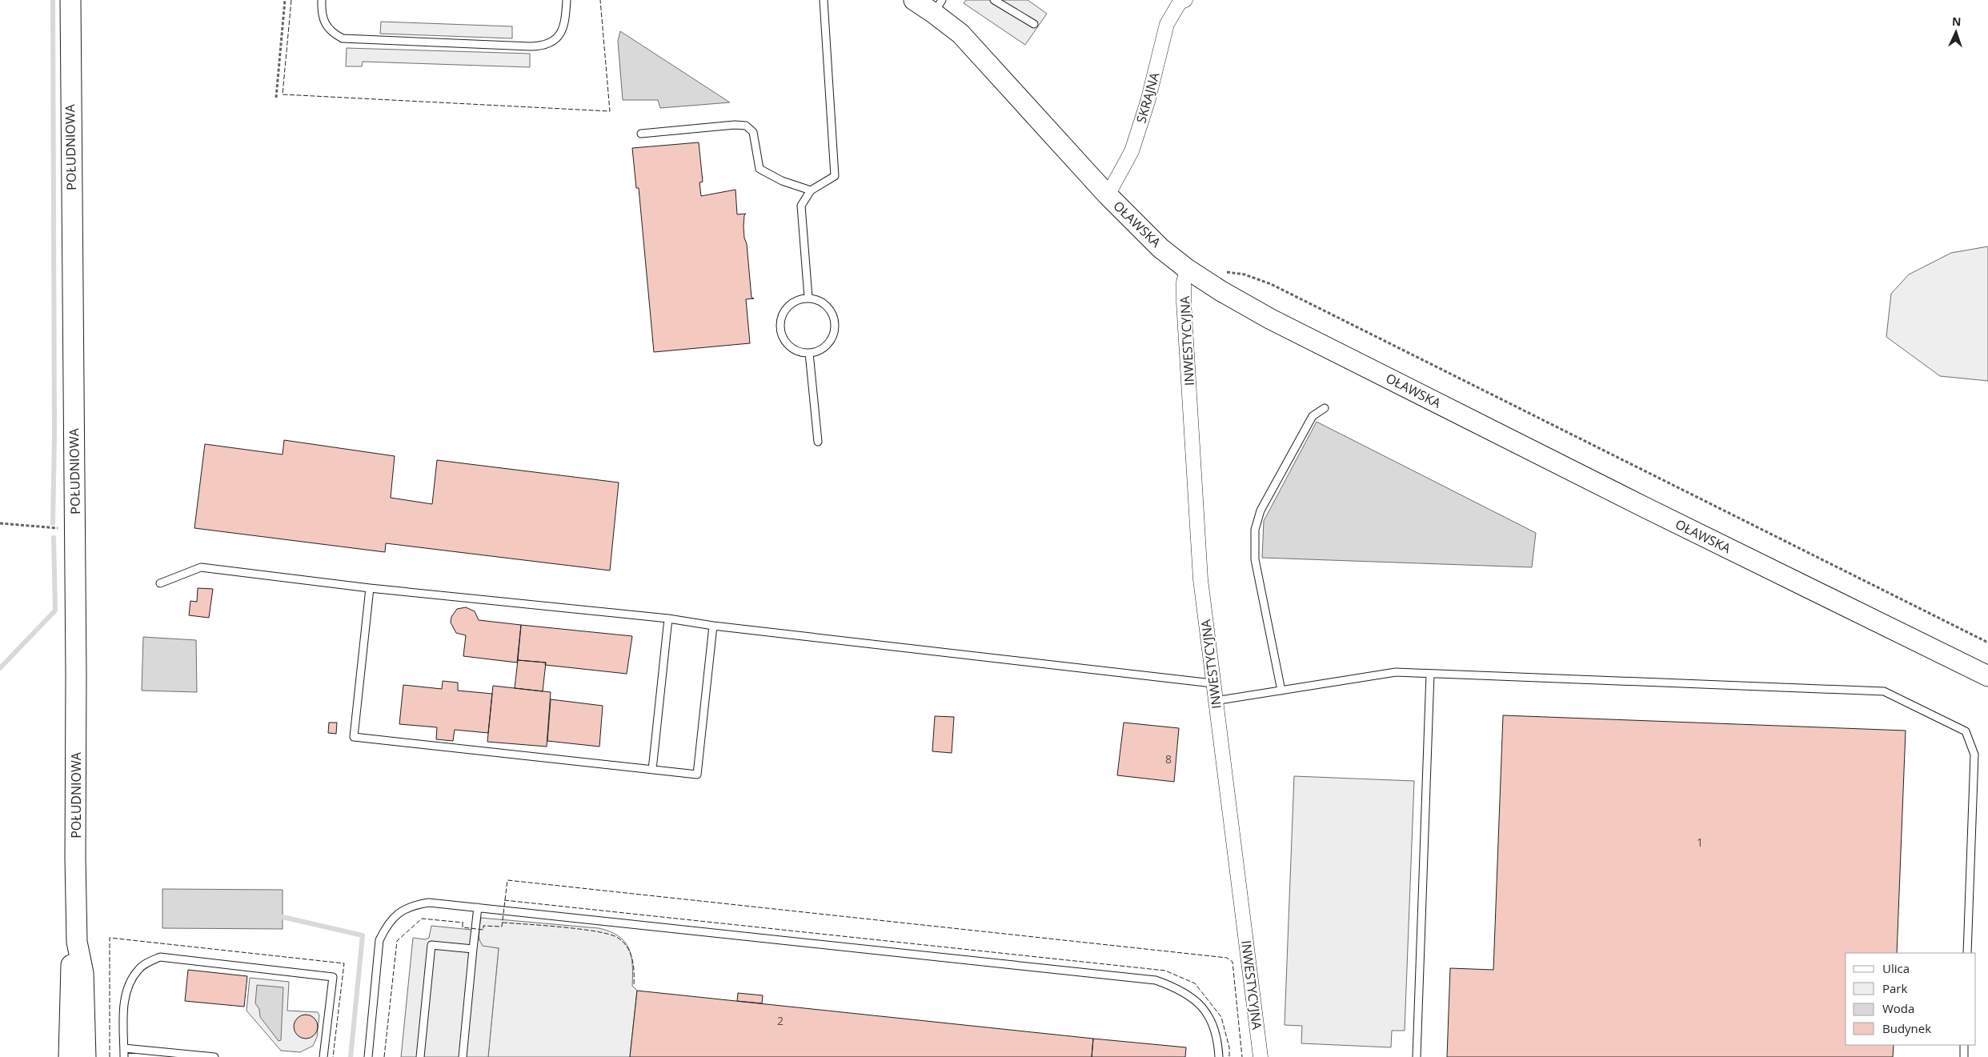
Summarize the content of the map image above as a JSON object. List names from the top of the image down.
{
  "streets": {
    "street": [
      "SKRAJNA",
      "POŁUDNIOWA",
      "OŁAWSKA",
      "INWESTYCYJNA"
    ]
  },
  "crossings": [
    ["SKRAJNA", "OŁAWSKA"],
    ["OŁAWSKA", "INWESTYCYJNA"]
  ],
  "house_numbers": ["8", "1", "2"],
  "legend": [
    "Ulica",
    "Park",
    "Woda",
    "Budynek"
  ],
  "north": "top"
}
